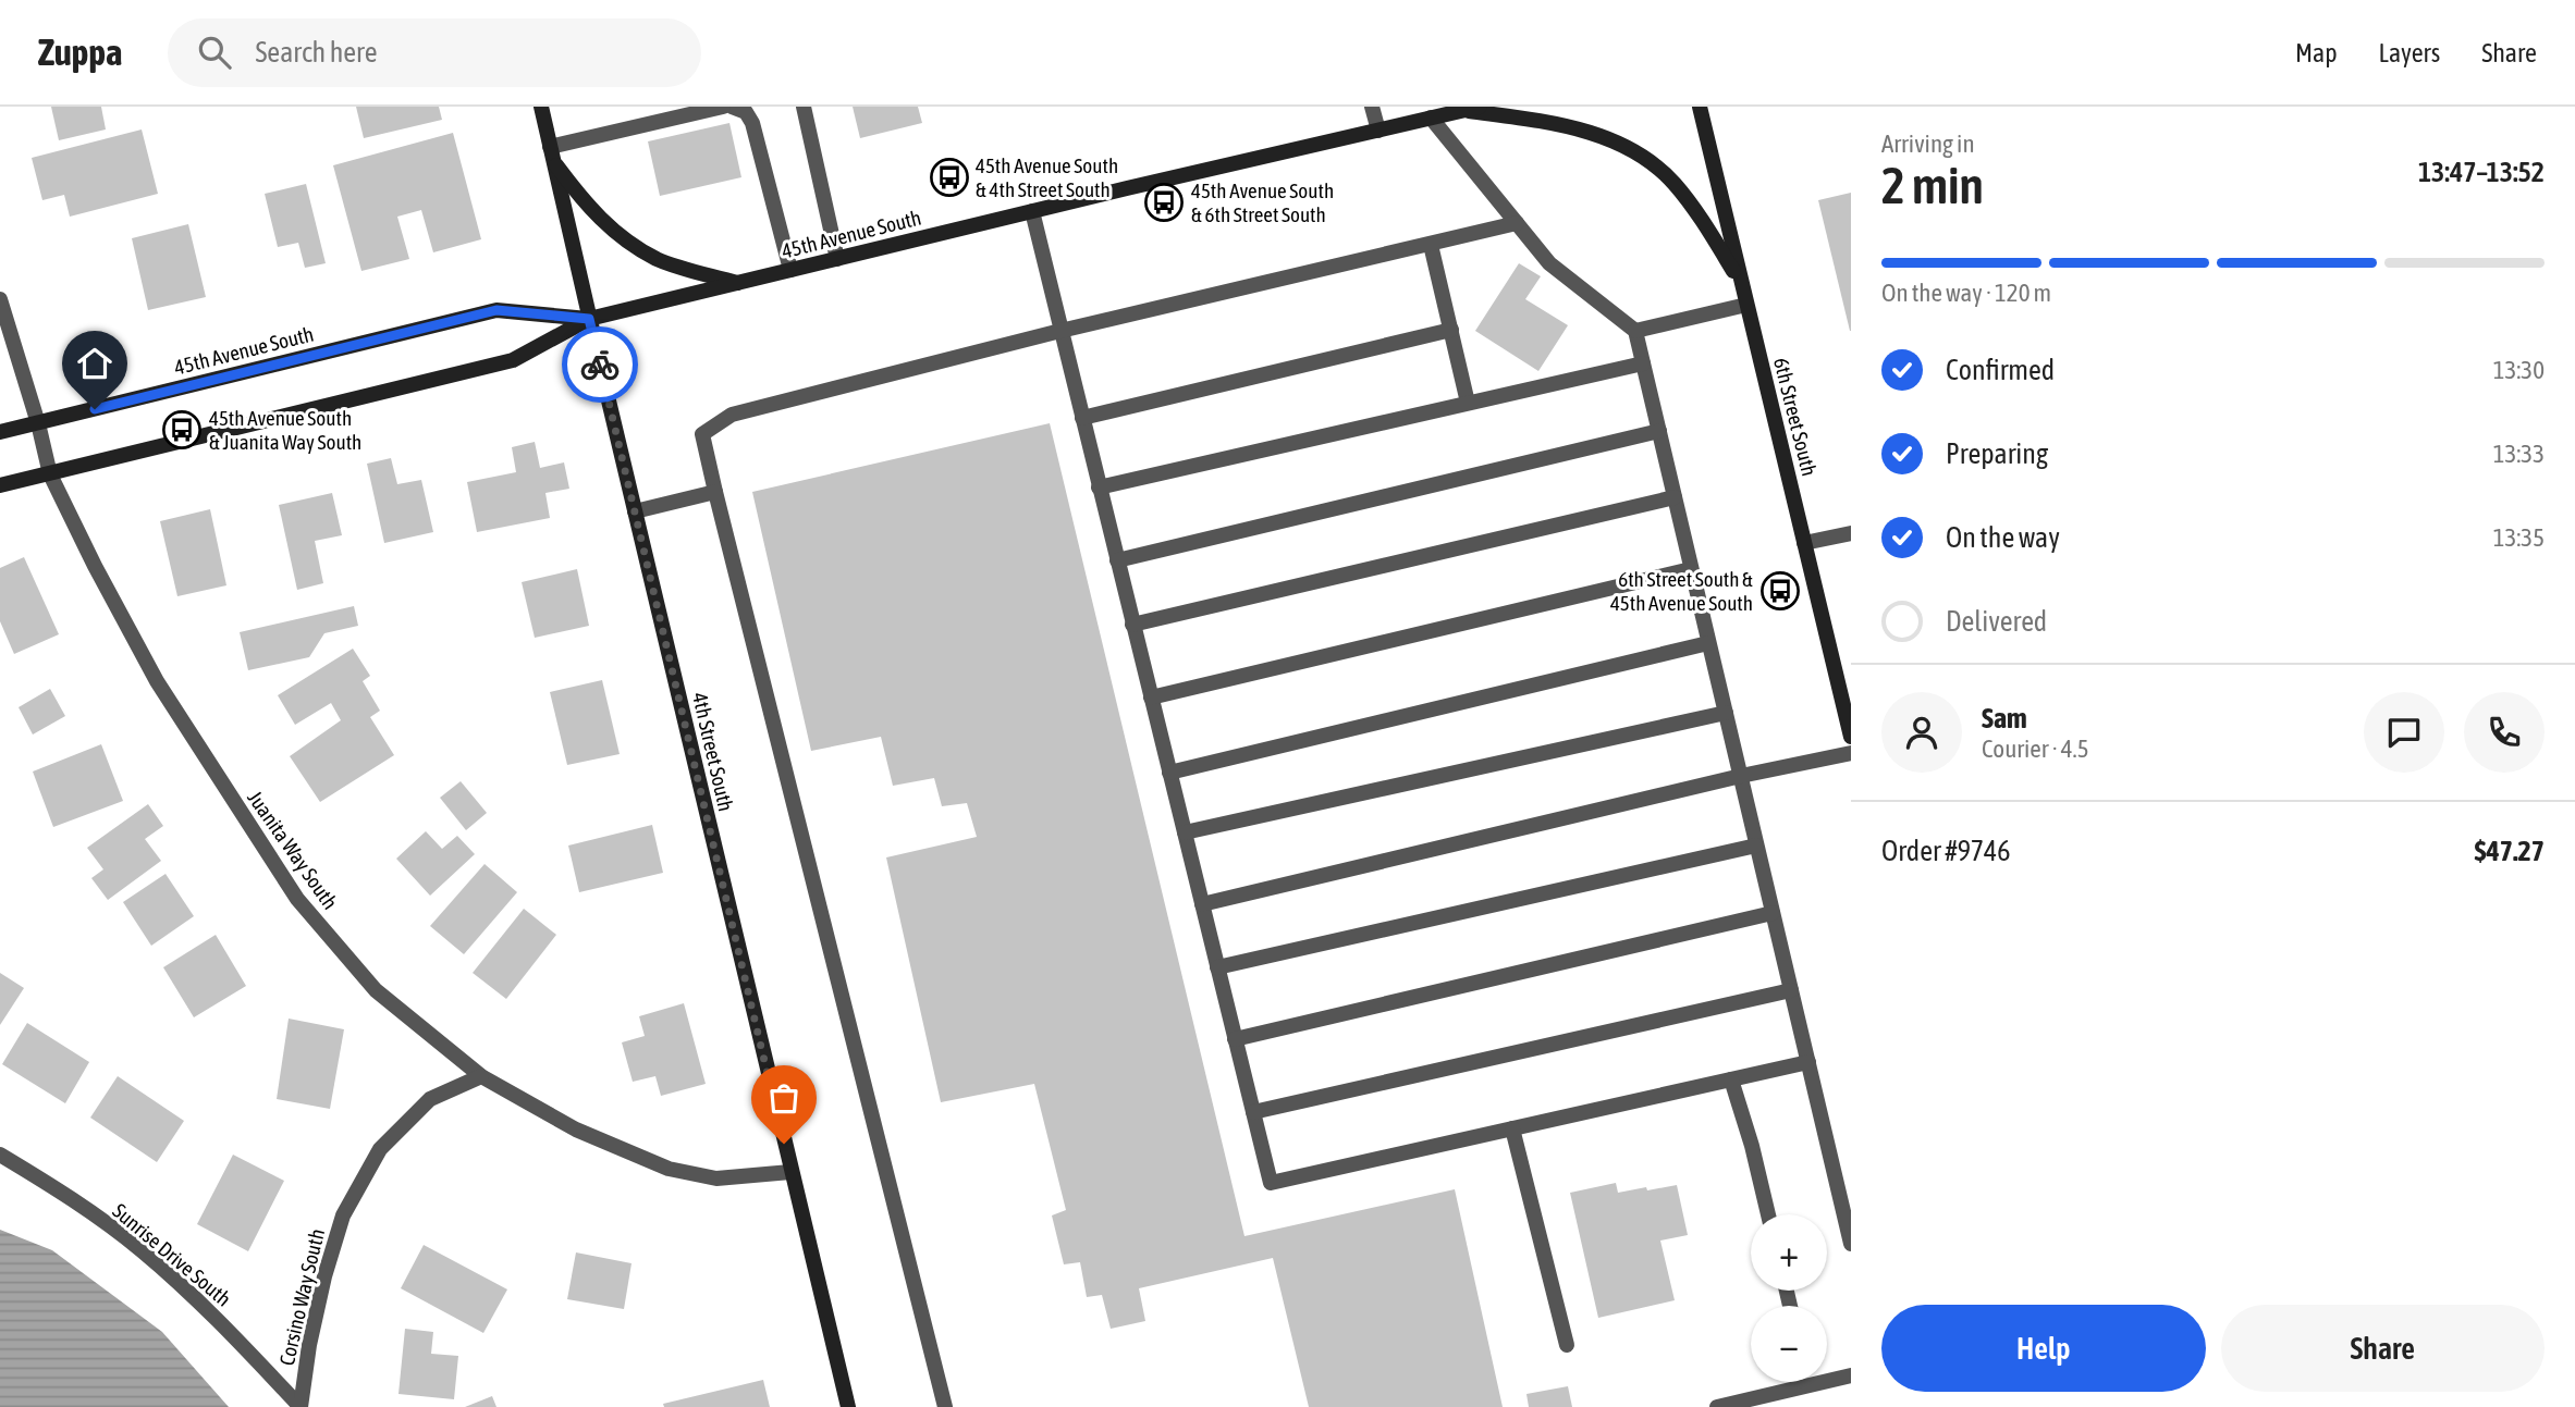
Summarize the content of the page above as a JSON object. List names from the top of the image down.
{
  "streets": {
    "street": [
      "45th Avenue South",
      "6th Street South",
      "4th Street South",
      "Juanita Way South",
      "Sunrise Drive South",
      "Corsino Way South"
    ]
  },
  "crossings": [
    ["45th Avenue South", "4th Street South"],
    ["45th Avenue South", "Juanita Way South"],
    ["4th Street South", "Juanita Way South"],
    ["Juanita Way South", "Corsino Way South"],
    ["Sunrise Drive South", "Corsino Way South"]
  ],
  "places": {
    "bus stop": [
      "45th Avenue South & 4th Street South",
      "45th Avenue South & 6th Street South",
      "45th Avenue South & Juanita Way South",
      "6th Street South & 45th Avenue South"
    ]
  },
  "page": {
    "header": "Zuppa",
    "search": "Search here",
    "nav": ["Map", "Layers", "Share"],
    "heading": ["2 min", "Arriving in", "13:47–13:52"],
    "panel": [
      "Sam",
      "Courier · 4.5",
      "Order #9746",
      "$47.27"
    ],
    "bar": "On the way · 120 m",
    "list": [
      ["Confirmed", "13:30"],
      ["Preparing", "13:33"],
      ["On the way", "13:35"],
      "Delivered"
    ],
    "map_buttons": ["+", "−"],
    "buttons": ["Help", "Share"]
  }
}
